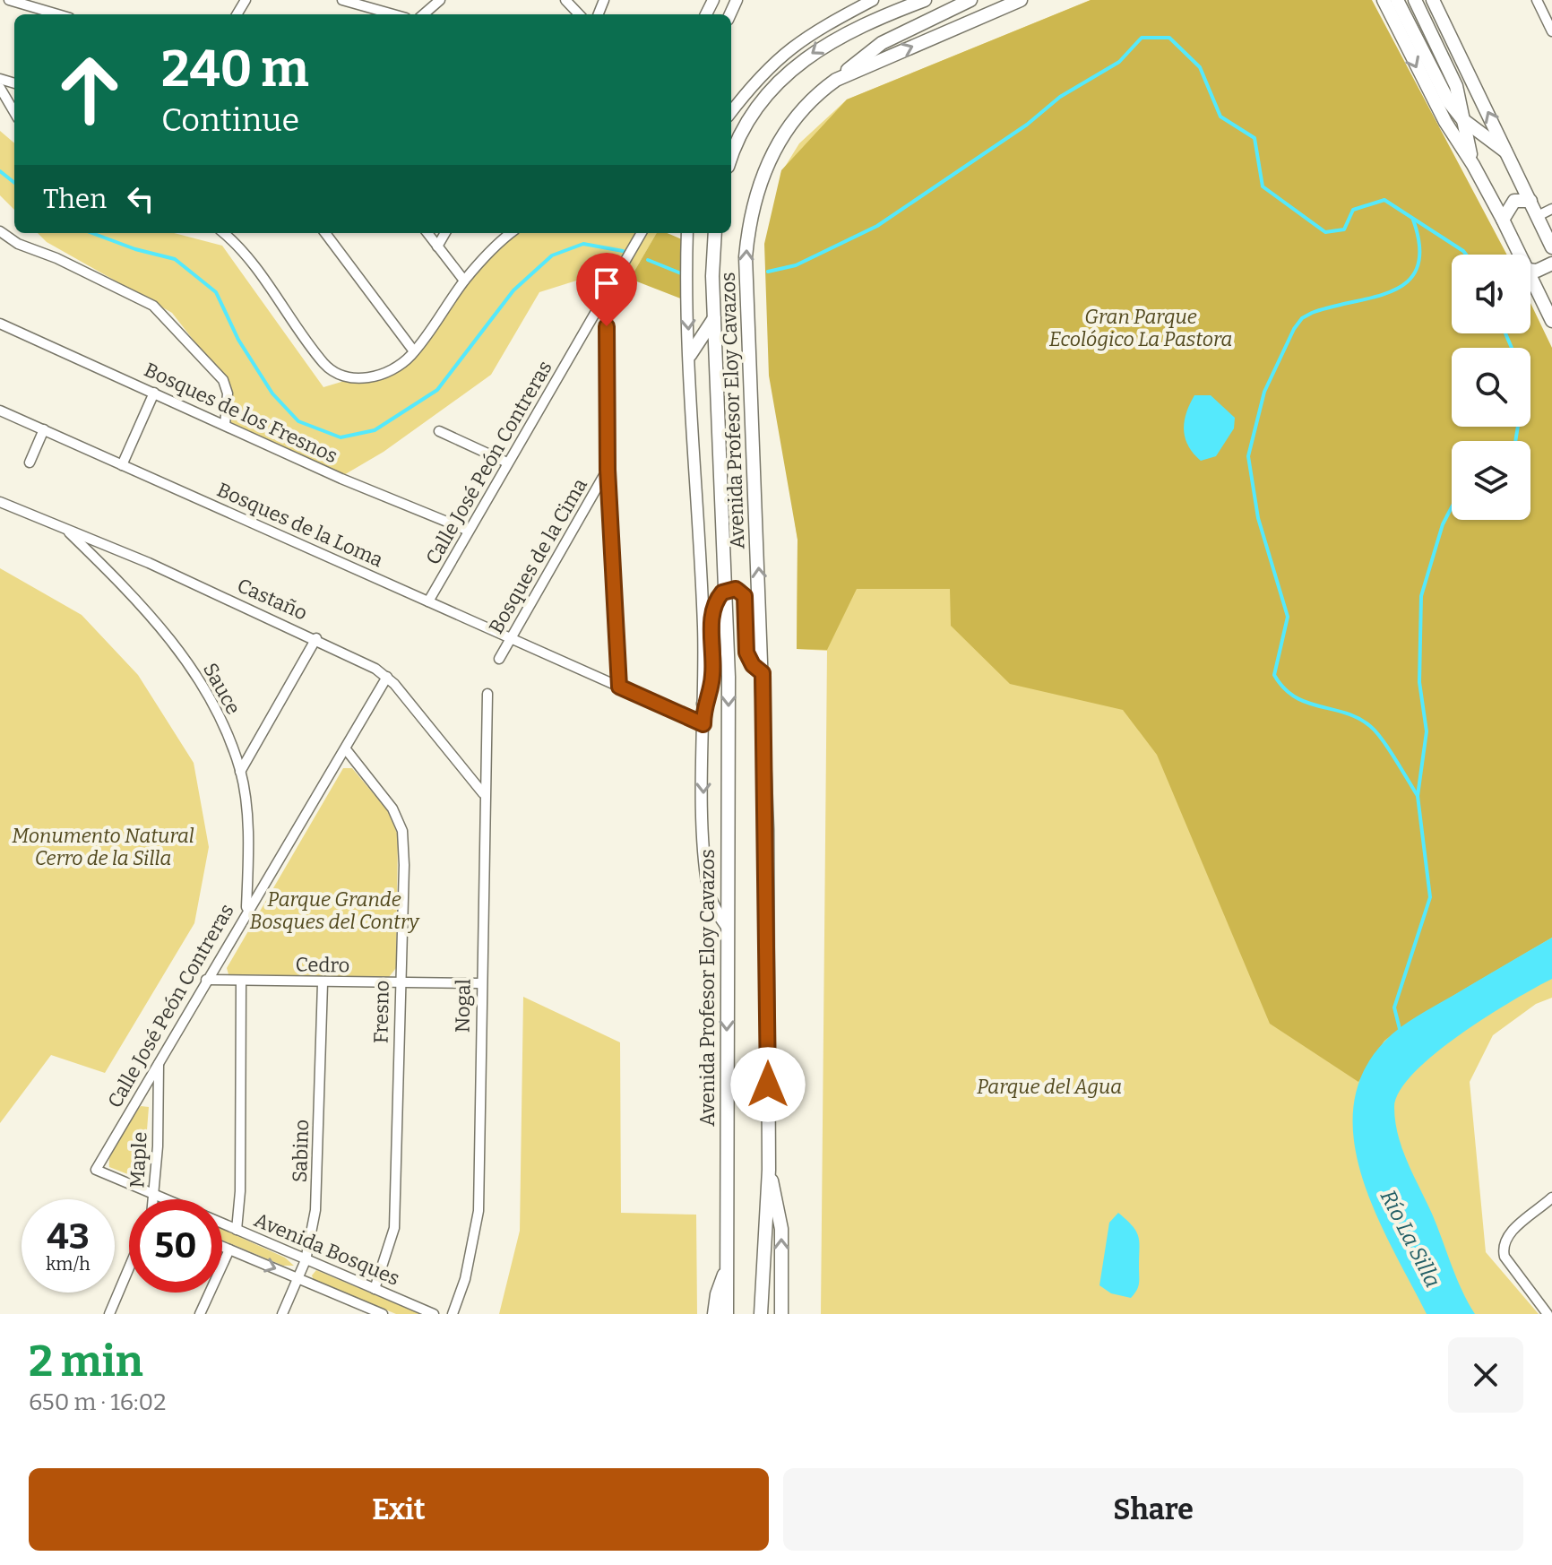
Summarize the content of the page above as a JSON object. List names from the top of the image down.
{
  "streets": {
    "main road": ["Avenida Profesor Eloy Cavazos"],
    "street": [
      "Bosques de los Fresnos",
      "Calle José Peón Contreras",
      "Bosques de la Loma",
      "Bosques de la Cima",
      "Castaño",
      "Sauce",
      "Cedro",
      "Nogal",
      "Fresno",
      "Sabino",
      "Maple",
      "Avenida Bosques"
    ]
  },
  "crossings": [
    ["Bosques de los Fresnos", "Calle José Peón Contreras"],
    ["Calle José Peón Contreras", "Bosques de la Loma"],
    ["Calle José Peón Contreras", "Castaño"],
    ["Calle José Peón Contreras", "Sauce"],
    ["Calle José Peón Contreras", "Cedro"],
    ["Calle José Peón Contreras", "Fresno"],
    ["Calle José Peón Contreras", "Maple"],
    ["Calle José Peón Contreras", "Avenida Bosques"],
    ["Bosques de la Loma", "Bosques de la Cima"],
    ["Castaño", "Sauce"],
    ["Castaño", "Nogal"],
    ["Cedro", "Nogal"],
    ["Cedro", "Fresno"],
    ["Cedro", "Sabino"],
    ["Fresno", "Avenida Bosques"],
    ["Sabino", "Avenida Bosques"],
    ["Maple", "Avenida Bosques"]
  ],
  "water": ["Río La Silla"],
  "parks": [
    "Gran Parque Ecológico La Pastora",
    "Monumento Natural Cerro de la Silla",
    "Parque Grande Bosques del Contry",
    "Parque del Agua"
  ],
  "page": {
    "turn": ["240 m", "Continue"],
    "then": "Then",
    "speed": "43 km/h",
    "limit": "50",
    "heading": ["2 min", "650 m · 16:02"],
    "buttons": ["Exit", "Share"]
  }
}
